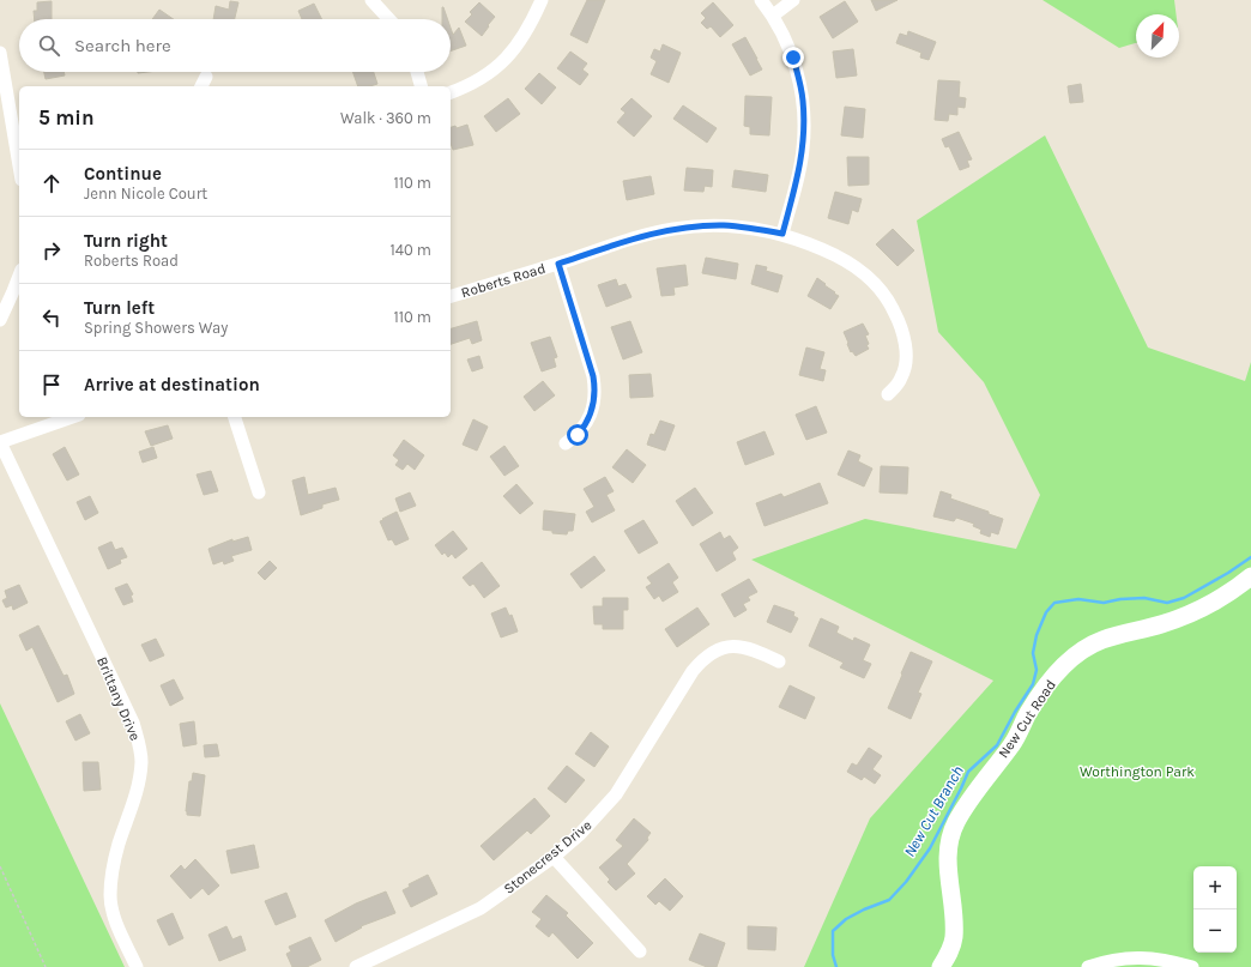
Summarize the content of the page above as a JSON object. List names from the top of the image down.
{
  "streets": {
    "street": [
      "Roberts Road",
      "Brittany Drive",
      "New Cut Road",
      "Stonecrest Drive"
    ]
  },
  "water": ["New Cut Branch"],
  "parks": ["Worthington Park"],
  "north": "top right",
  "page": {
    "search": "Search here",
    "heading": ["5 min", "Walk · 360 m"],
    "list": [
      ["Continue", "Jenn Nicole Court", "110 m"],
      ["Turn right", "Roberts Road", "140 m"],
      ["Turn left", "Spring Showers Way", "110 m"],
      "Arrive at destination"
    ],
    "map_buttons": ["+", "−"]
  }
}
